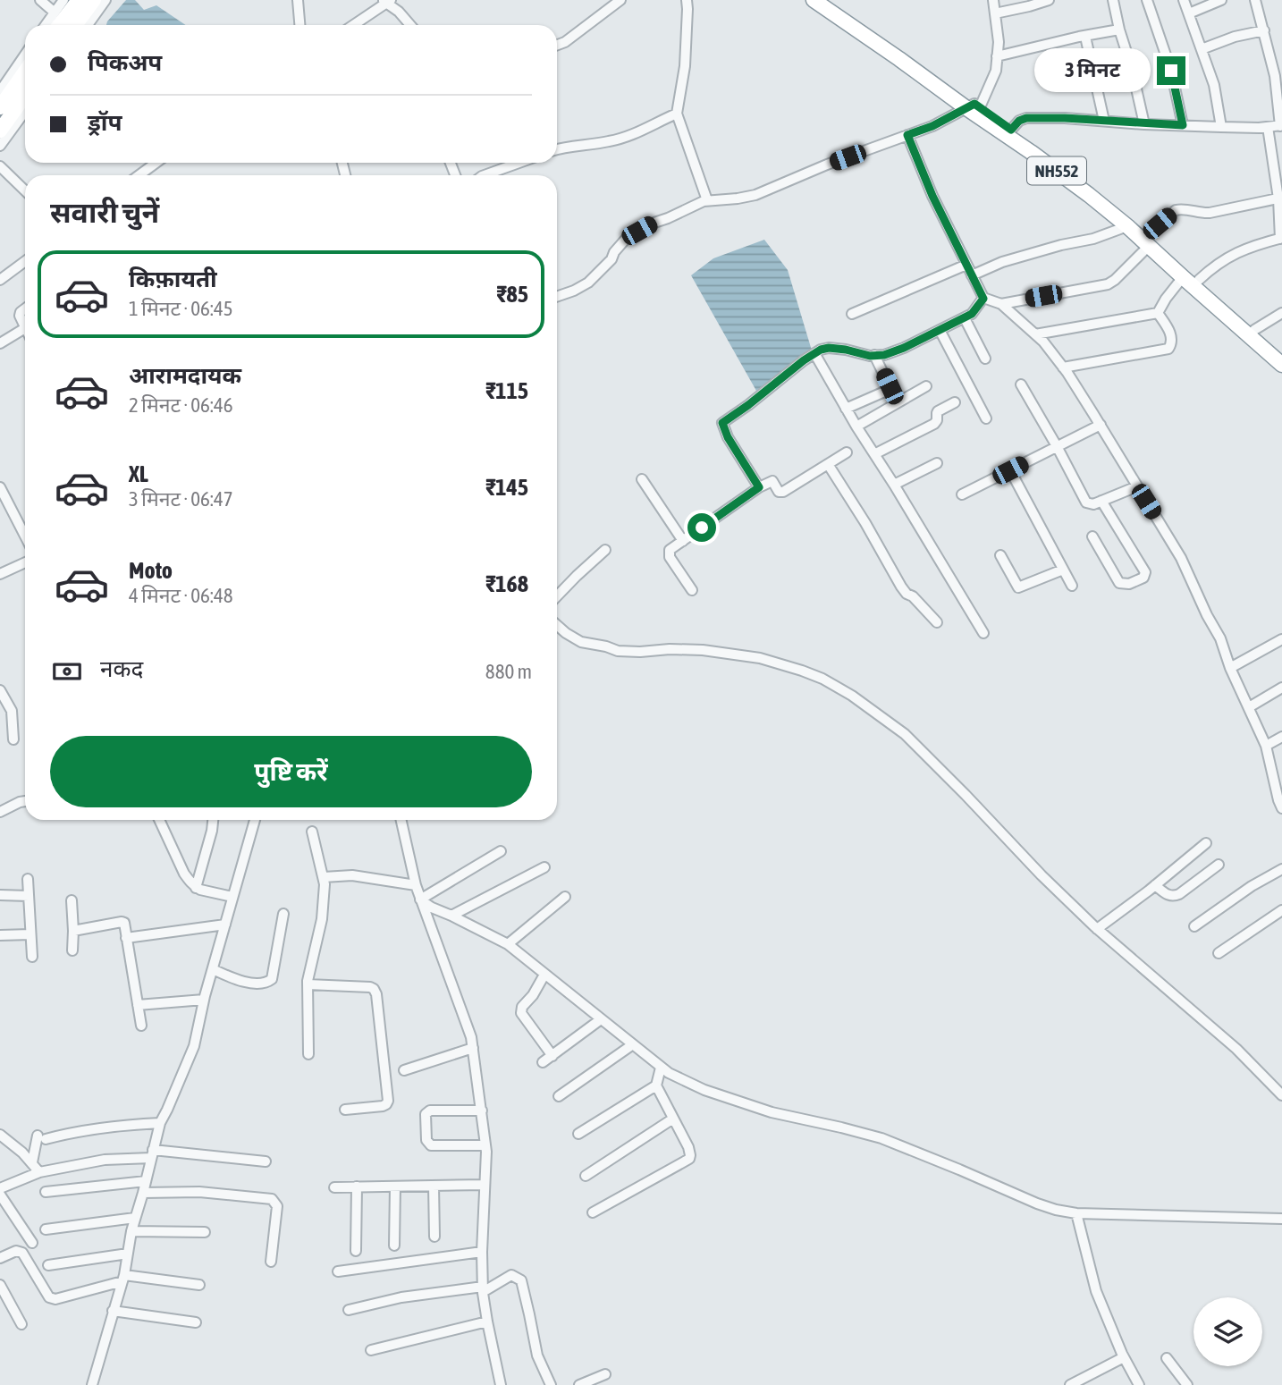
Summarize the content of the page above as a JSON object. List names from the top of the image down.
{
  "streets": {
    "highway": ["NH552"]
  },
  "page": {
    "banner": ["पिकअप", "ड्रॉप"],
    "bubble": "3 मिनट",
    "heading": "सवारी चुनें",
    "list": [
      {
        "name": "किफ़ायती",
        "note": "1 मिनट · 06:45",
        "value": "₹85"
      },
      {
        "name": "आरामदायक",
        "note": "2 मिनट · 06:46",
        "value": "₹115"
      },
      {
        "name": "XL",
        "note": "3 मिनट · 06:47",
        "value": "₹145"
      },
      {
        "name": "Moto",
        "note": "4 मिनट · 06:48",
        "value": "₹168"
      }
    ],
    "pay": ["नकद", "880 m"],
    "buttons": "पुष्टि करें"
  }
}
